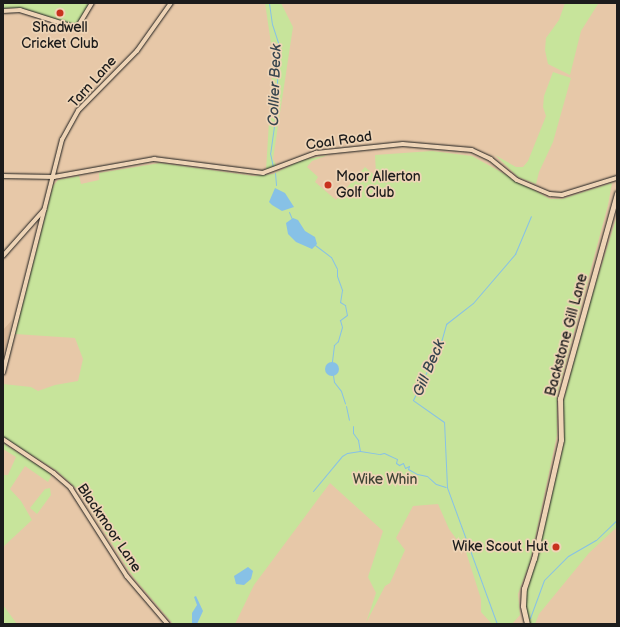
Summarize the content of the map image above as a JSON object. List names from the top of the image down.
{
  "streets": {
    "street": [
      "Tarn Lane",
      "Coal Road",
      "Backstone Gill Lane",
      "Blackmoor Lane"
    ]
  },
  "crossings": [
    ["Tarn Lane", "Coal Road"]
  ],
  "water": ["Collier Beck", "Gill Beck"],
  "parks": ["Wike Whin"],
  "places": ["Shadwell Cricket Club", "Moor Allerton Golf Club", "Wike Scout Hut"]
}
